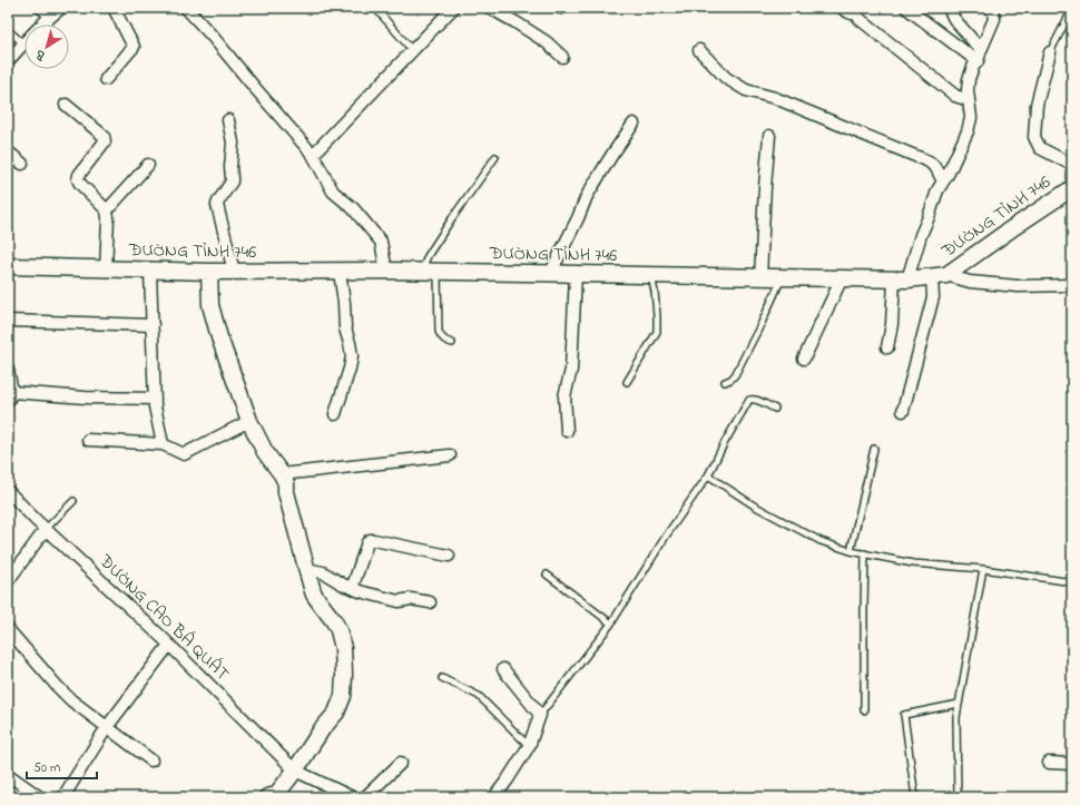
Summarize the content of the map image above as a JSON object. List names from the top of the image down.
{
  "streets": {
    "main road": ["ĐƯỜNG TỈNH 746"],
    "street": ["ĐƯỜNG CAO BÁ QUÁT"]
  },
  "scale_bar": "50 m",
  "north": "bottom left"
}
